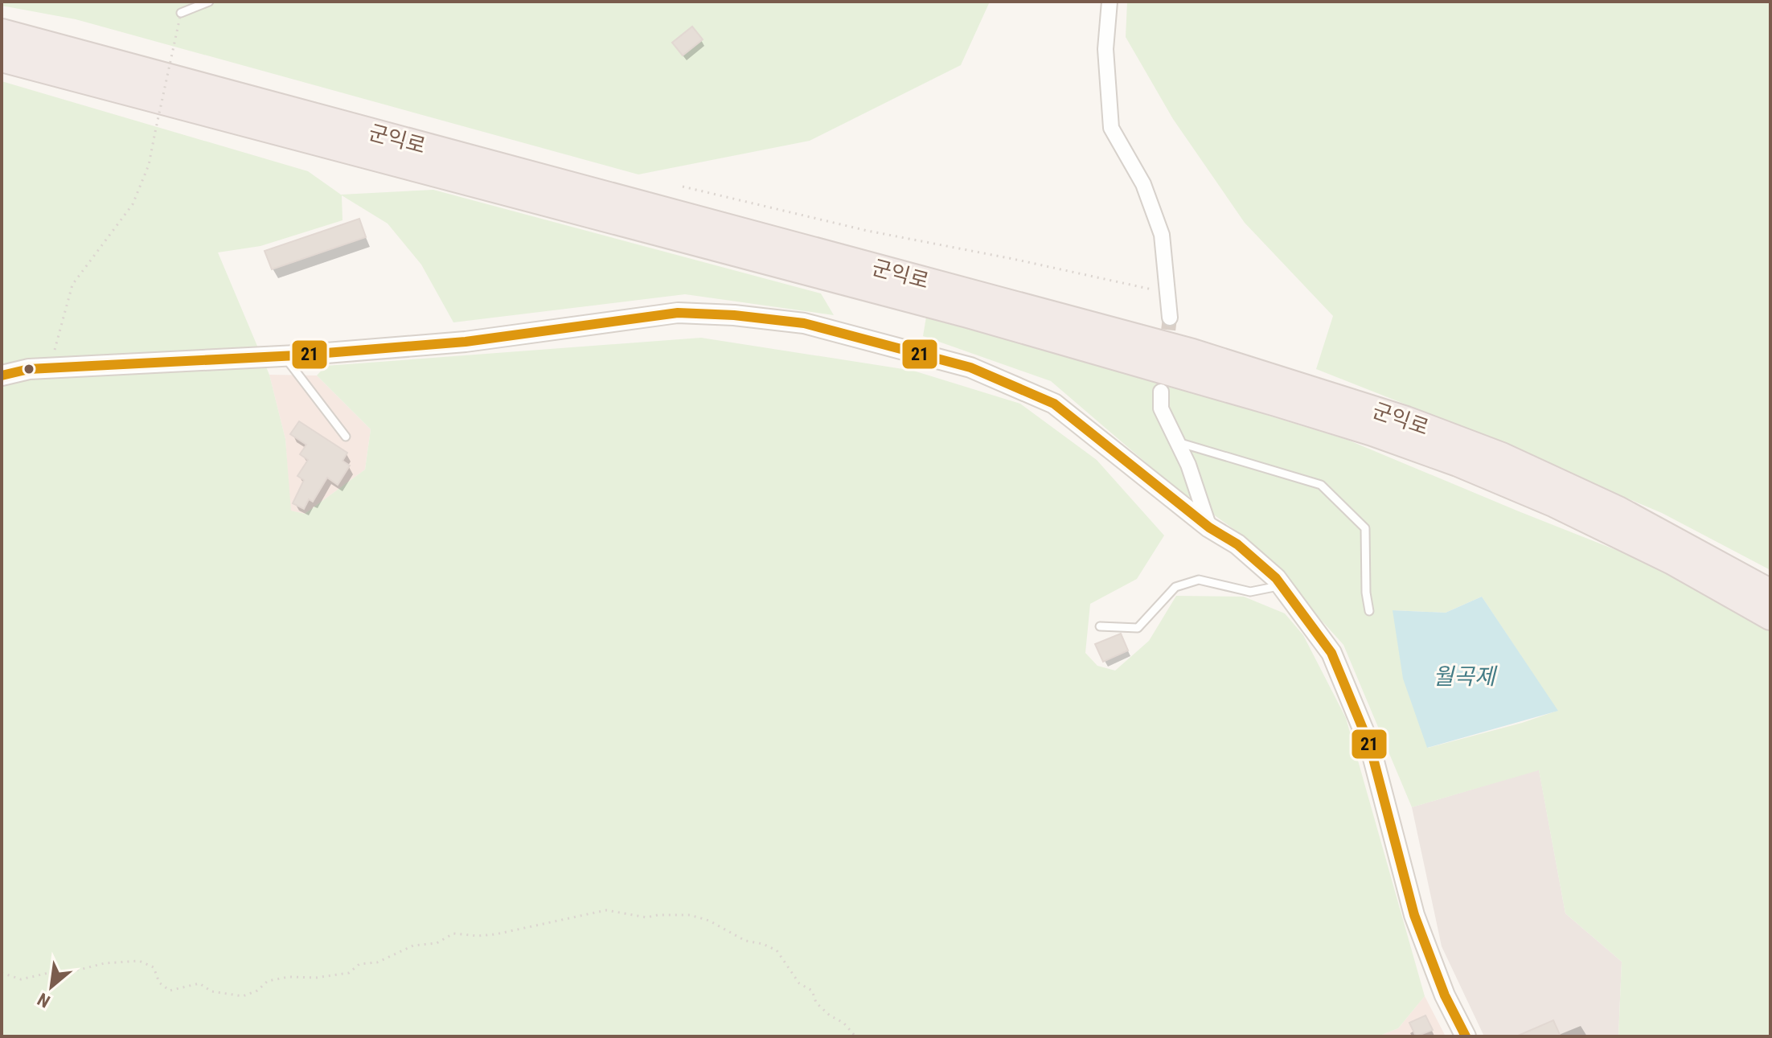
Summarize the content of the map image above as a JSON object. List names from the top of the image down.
{
  "streets": {
    "highway": ["군익로"]
  },
  "water": ["월곡제"],
  "lines": ["transit line 21"],
  "north": "bottom left"
}
